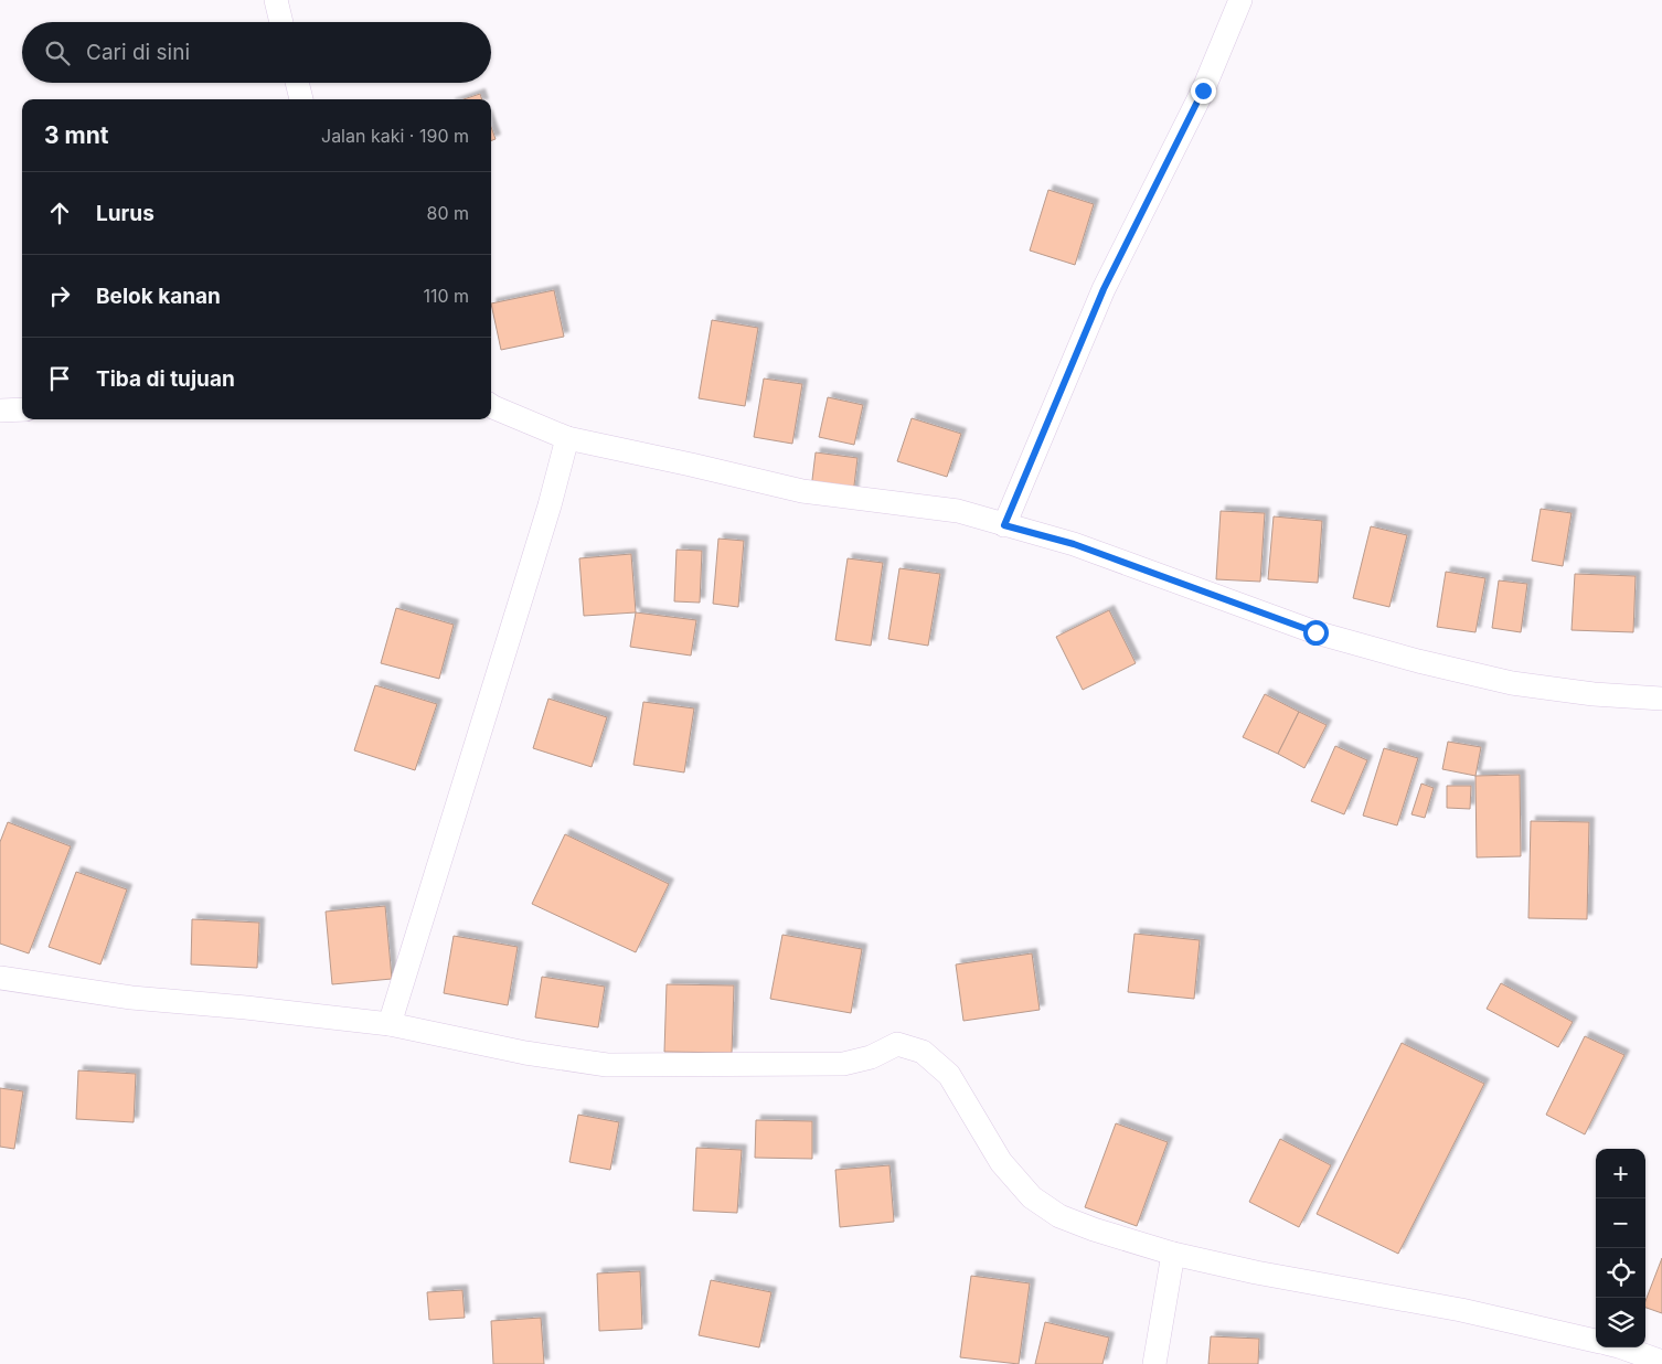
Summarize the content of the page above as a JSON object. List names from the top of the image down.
{
  "page": {
    "search": "Cari di sini",
    "heading": ["3 mnt", "Jalan kaki · 190 m"],
    "list": [
      ["Lurus", "80 m"],
      ["Belok kanan", "110 m"],
      "Tiba di tujuan"
    ],
    "map_buttons": ["+", "−"]
  }
}
